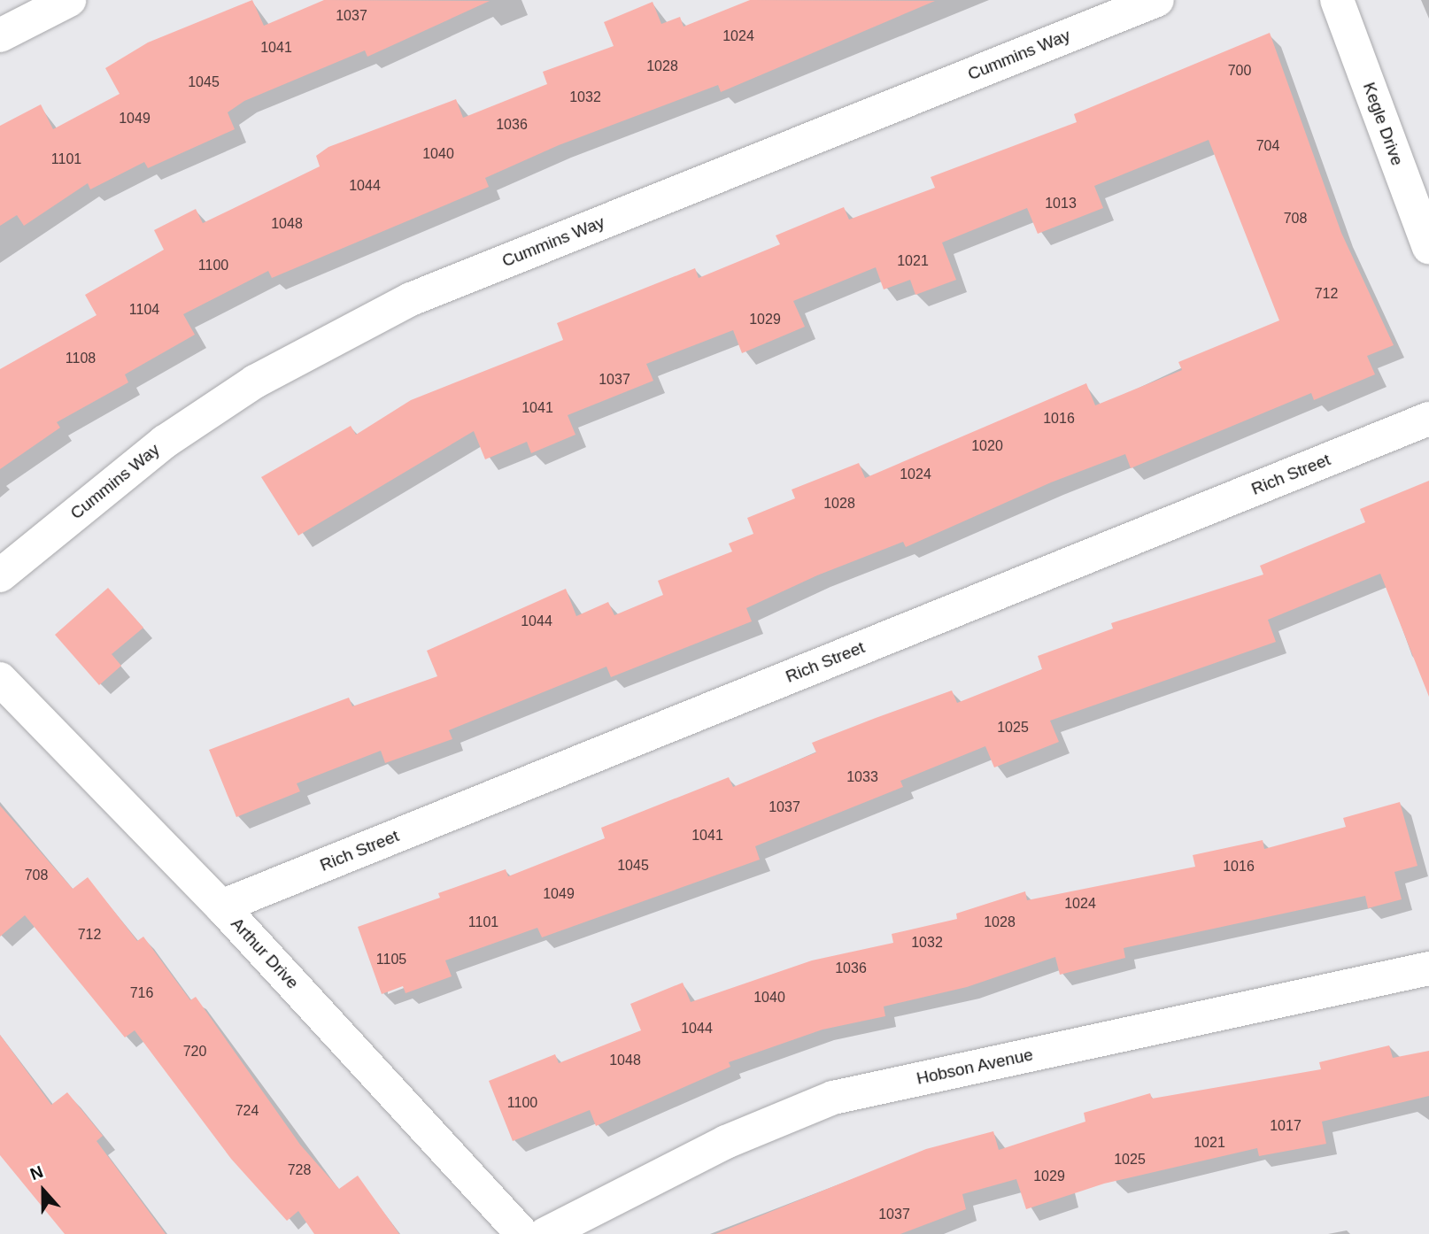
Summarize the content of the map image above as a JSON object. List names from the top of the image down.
{
  "streets": {
    "street": [
      "Cummins Way",
      "Kegle Drive",
      "Rich Street",
      "Arthur Drive",
      "Hobson Avenue"
    ]
  },
  "crossings": [
    ["Rich Street", "Arthur Drive"]
  ],
  "house_numbers": [
    "1037",
    "1024",
    "1041",
    "1028",
    "700",
    "1045",
    "1032",
    "1049",
    "1036",
    "704",
    "1040",
    "1101",
    "1044",
    "1013",
    "708",
    "1048",
    "1021",
    "1100",
    "712",
    "1104",
    "1029",
    "1108",
    "1037",
    "1041",
    "1016",
    "1020",
    "1024",
    "1028",
    "1044",
    "1025",
    "1033",
    "1037",
    "1041",
    "1045",
    "1016",
    "708",
    "1049",
    "1024",
    "1101",
    "1028",
    "712",
    "1032",
    "1105",
    "1036",
    "716",
    "1040",
    "1044",
    "720",
    "1048",
    "1100",
    "724",
    "1017",
    "1021",
    "1025",
    "728",
    "1029",
    "1037"
  ],
  "north": "top"
}
